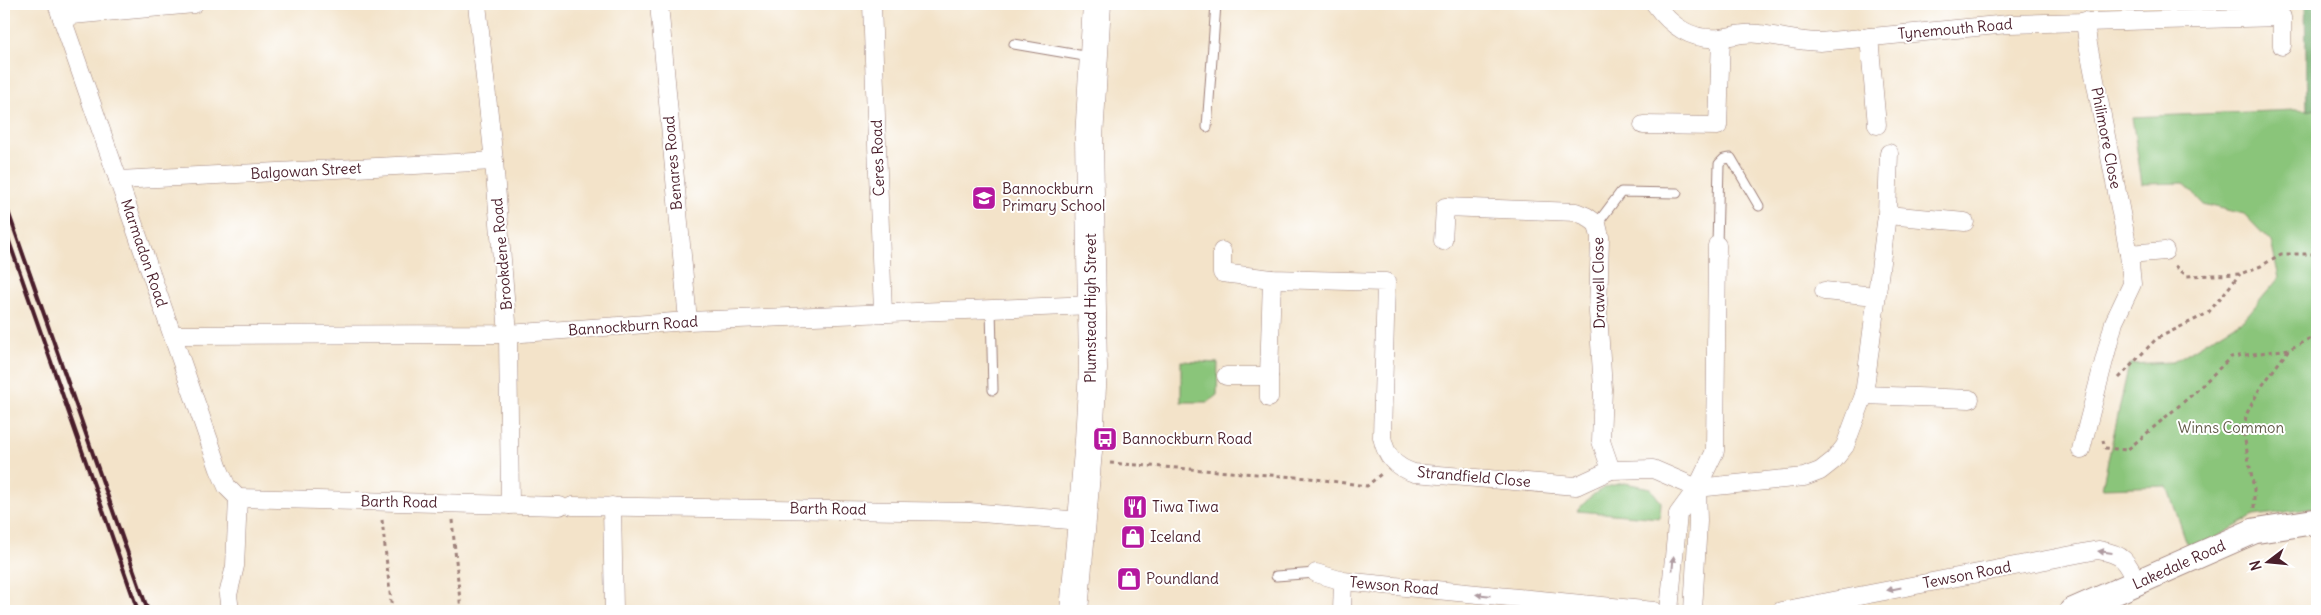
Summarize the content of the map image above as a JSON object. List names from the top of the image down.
{
  "streets": {
    "main road": ["Plumstead High Street"],
    "street": [
      "Tynemouth Road",
      "Philimore Close",
      "Ceres Road",
      "Benares Road",
      "Balgowan Street",
      "Marmadon Road",
      "Brookdene Road",
      "Drawell Close",
      "Bannockburn Road",
      "Strandfield Close",
      "Barth Road",
      "Lakedale Road",
      "Tewson Road"
    ]
  },
  "crossings": [
    ["Tynemouth Road", "Philimore Close"],
    ["Ceres Road", "Bannockburn Road"],
    ["Benares Road", "Bannockburn Road"],
    ["Balgowan Street", "Marmadon Road"],
    ["Balgowan Street", "Brookdene Road"],
    ["Marmadon Road", "Bannockburn Road"],
    ["Marmadon Road", "Barth Road"],
    ["Brookdene Road", "Bannockburn Road"],
    ["Brookdene Road", "Barth Road"],
    ["Drawell Close", "Strandfield Close"],
    ["Plumstead High Street", "Bannockburn Road"],
    ["Plumstead High Street", "Barth Road"],
    ["Lakedale Road", "Tewson Road"]
  ],
  "one_way": ["Tewson Road"],
  "parks": ["Winns Common"],
  "places": {
    "school or university": ["Bannockburn Primary School"],
    "bus stop": ["Bannockburn Road"],
    "restaurant": ["Tiwa Tiwa"],
    "shop": ["Iceland", "Poundland"]
  },
  "north": "left"
}
